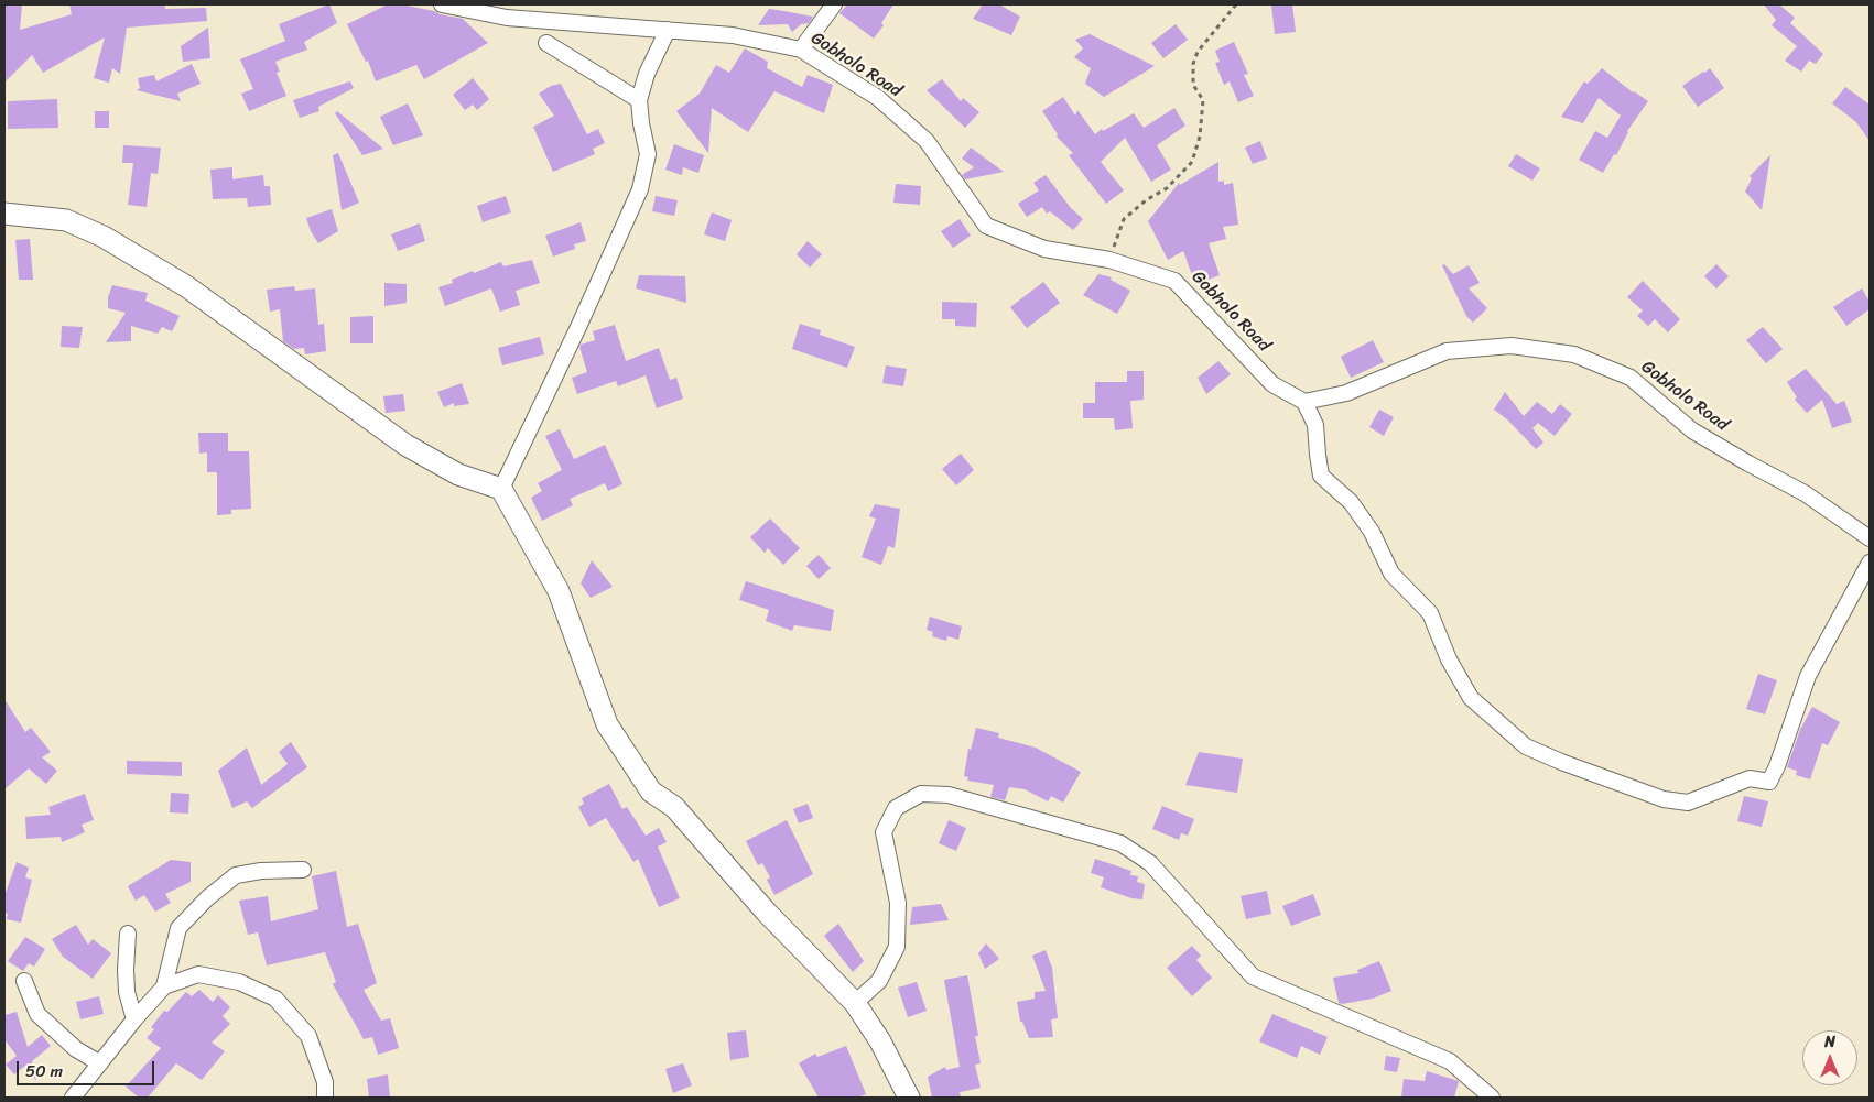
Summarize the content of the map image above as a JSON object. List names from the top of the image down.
{
  "streets": {
    "street": ["Gobholo Road"]
  },
  "scale_bar": "50 m",
  "north": "top"
}
